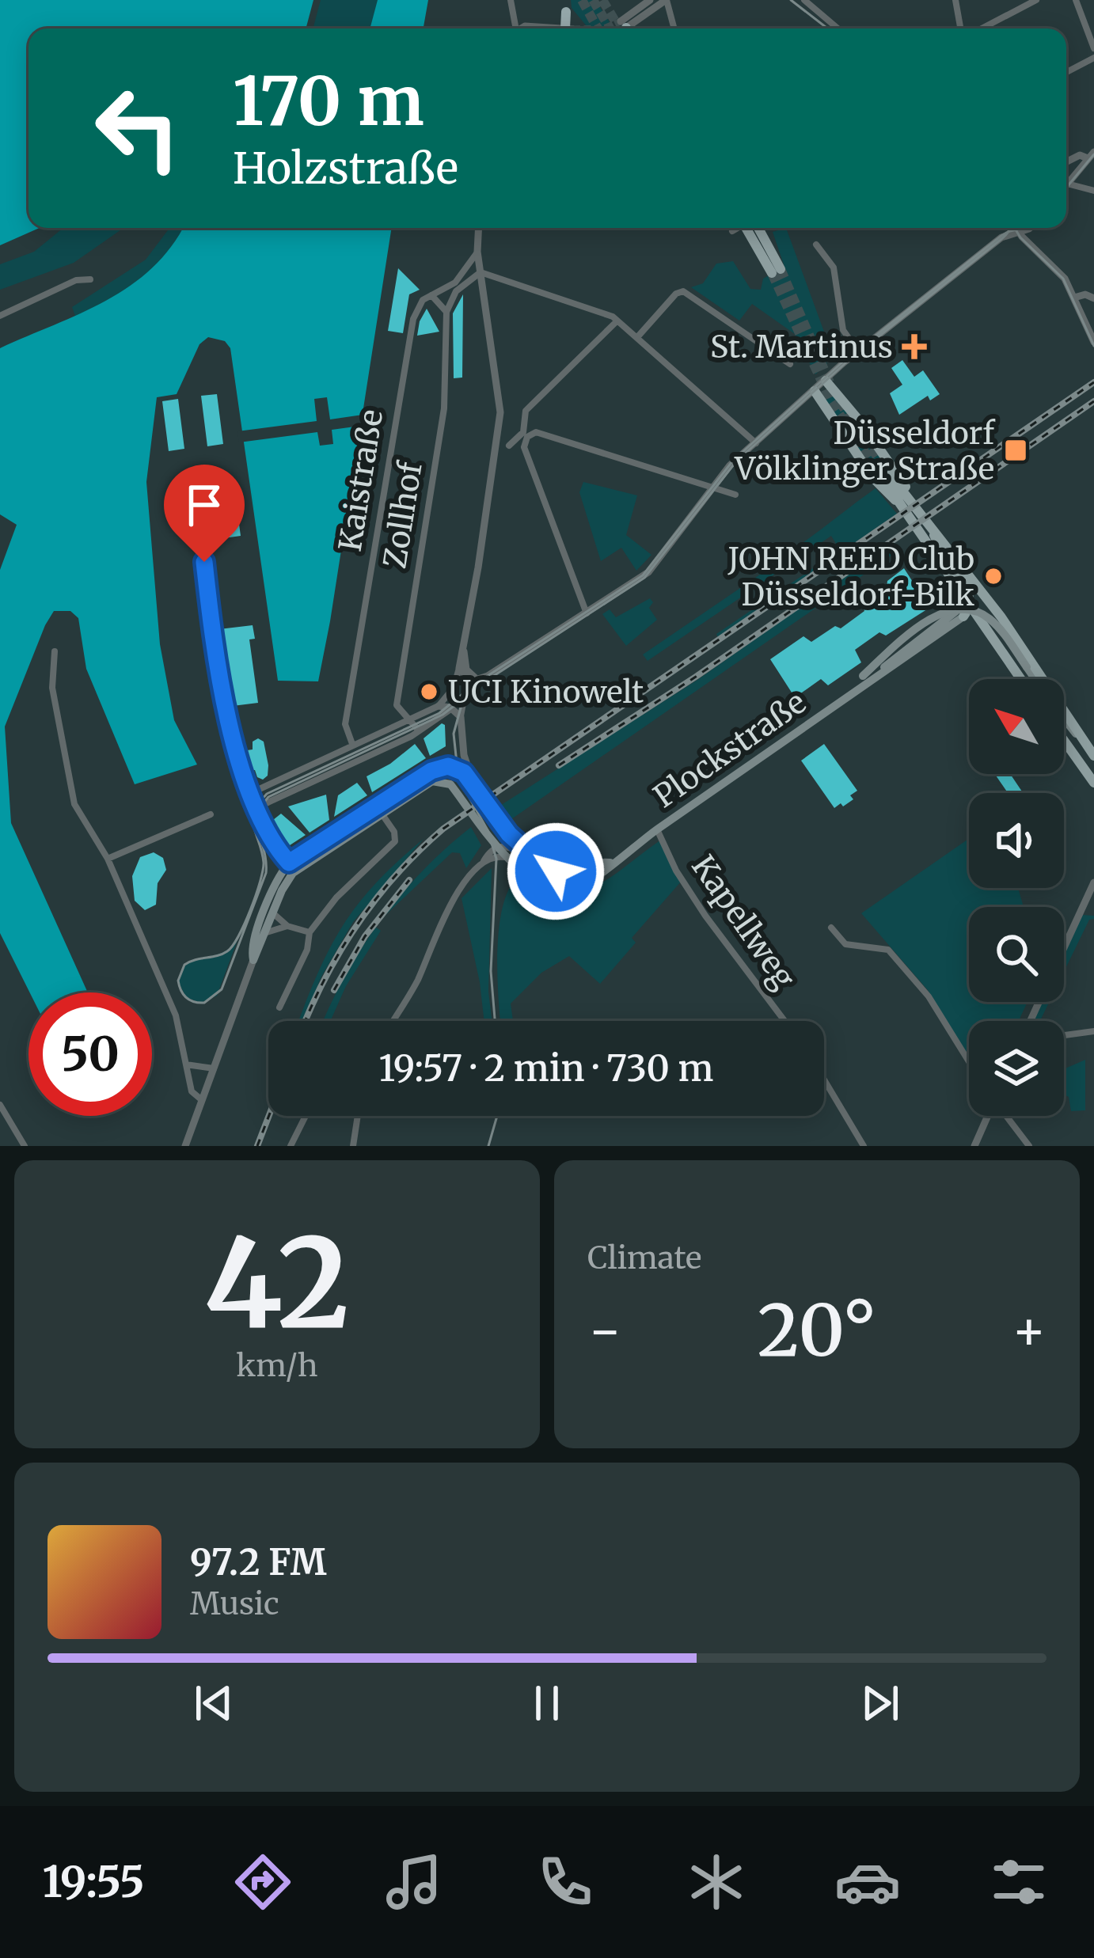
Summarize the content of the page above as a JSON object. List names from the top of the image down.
{
  "streets": {
    "main road": ["Plockstraße"],
    "street": ["Kaistraße", "Zollhof", "Kapellweg"]
  },
  "crossings": [
    ["Plockstraße", "Kapellweg"]
  ],
  "places": {
    "health": ["St. Martinus"],
    "transit": ["Düsseldorf Völklinger Straße"],
    "other": ["JOHN REED Club Düsseldorf-Bilk", "UCI Kinowelt"]
  },
  "north": "top left",
  "page": {
    "turn": ["170 m", "Holzstraße"],
    "limit": "50",
    "trip": "19:57 · 2 min · 730 m",
    "tile": [
      ["42", "km/h"],
      "Climate"
    ],
    "heat": ["−", "20°", "+"],
    "song": ["97.2 FM", "Music"],
    "tabs": "19:55"
  }
}
